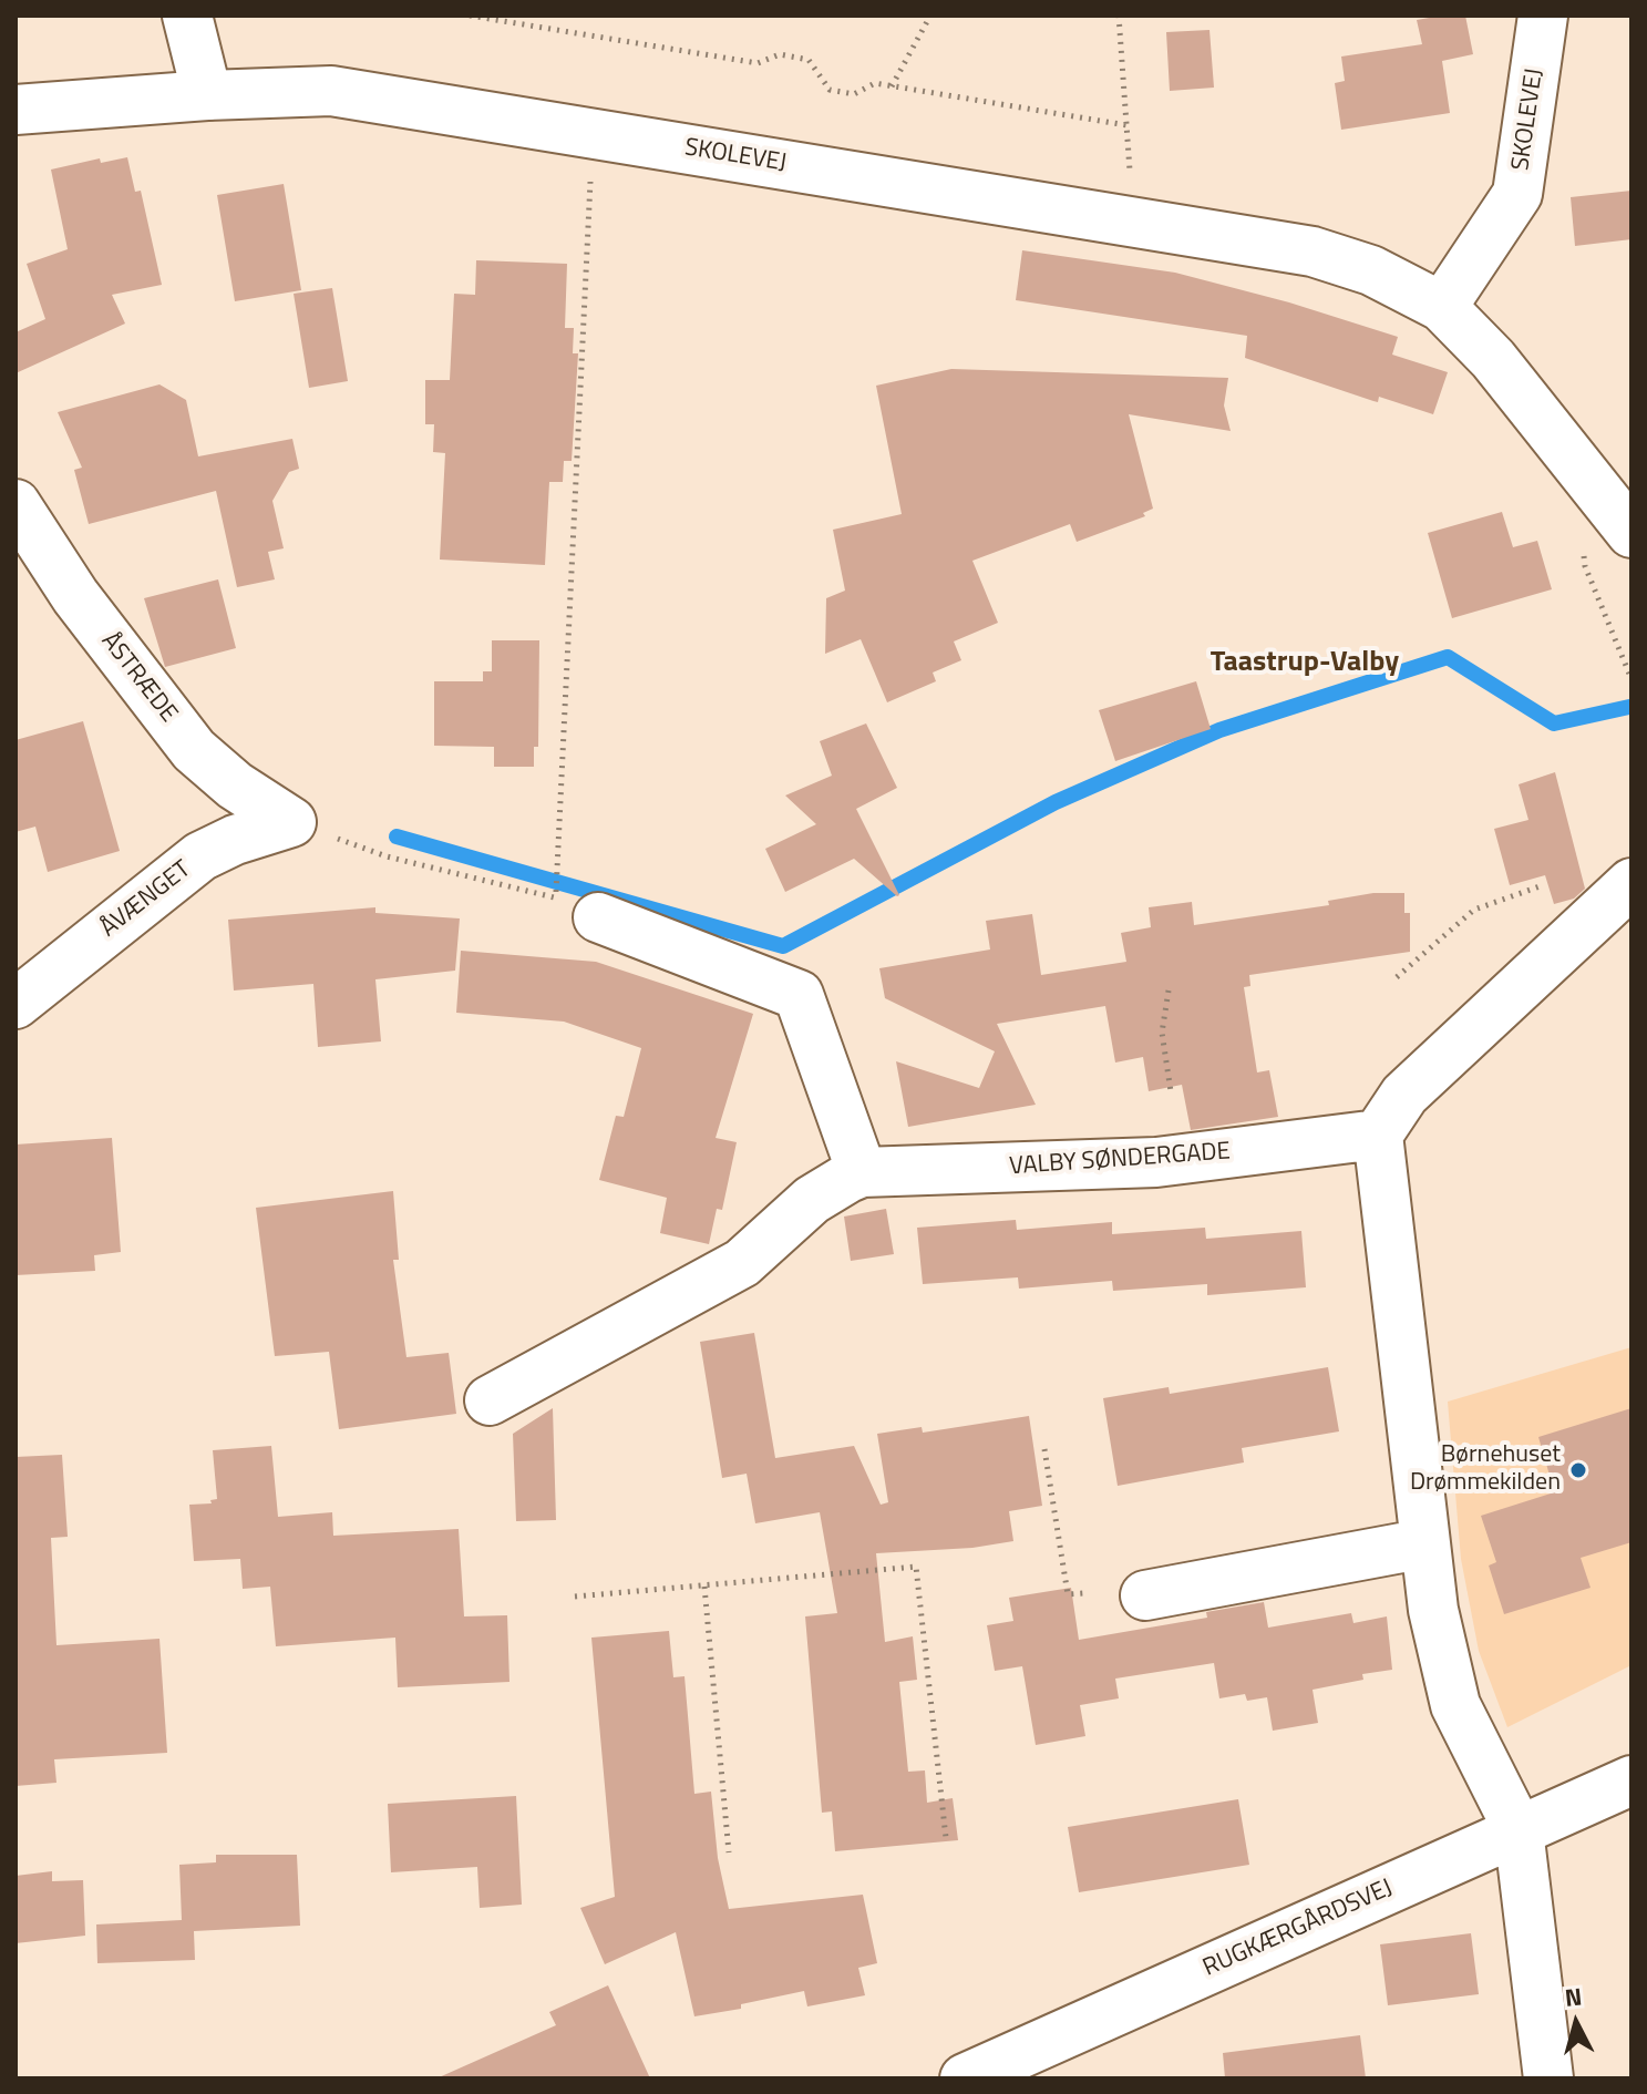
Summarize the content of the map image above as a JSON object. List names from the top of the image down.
{
  "streets": {
    "street": [
      "SKOLEVEJ",
      "ÅSTRÆDE",
      "ÅVÆNGET",
      "VALBY SØNDERGADE",
      "RUGKÆRGÅRDSVEJ"
    ]
  },
  "crossings": [
    ["ÅSTRÆDE", "ÅVÆNGET"]
  ],
  "districts": ["Taastrup-Valby"],
  "places": ["Børnehuset Drømmekilden"],
  "north": "top"
}
